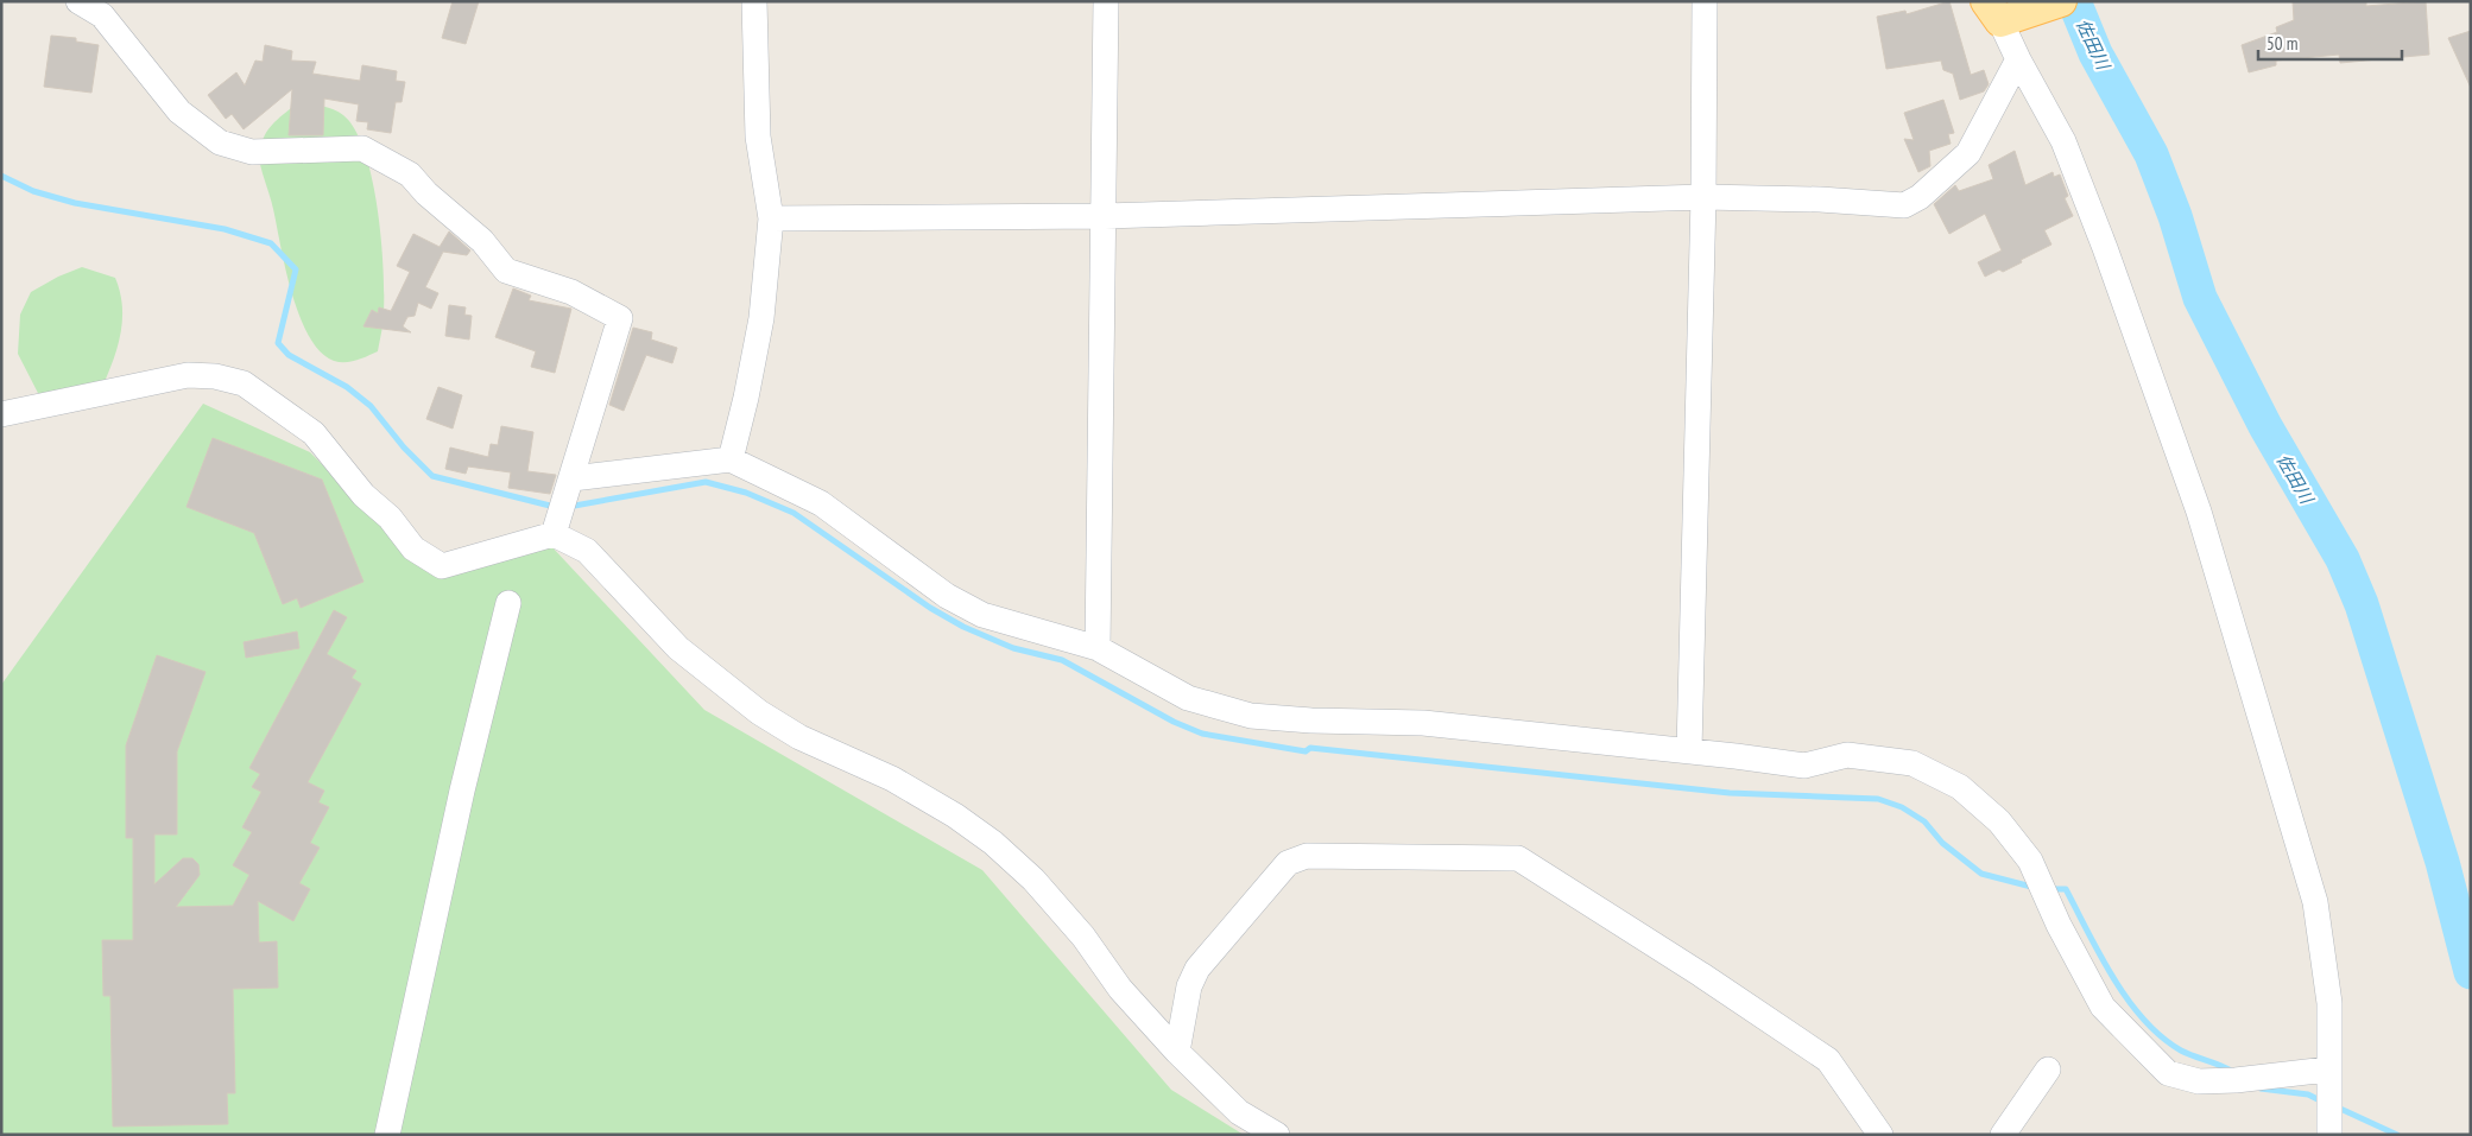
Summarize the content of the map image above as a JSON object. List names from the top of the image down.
{
  "water": ["佐田川"],
  "scale_bar": "50 m"
}
